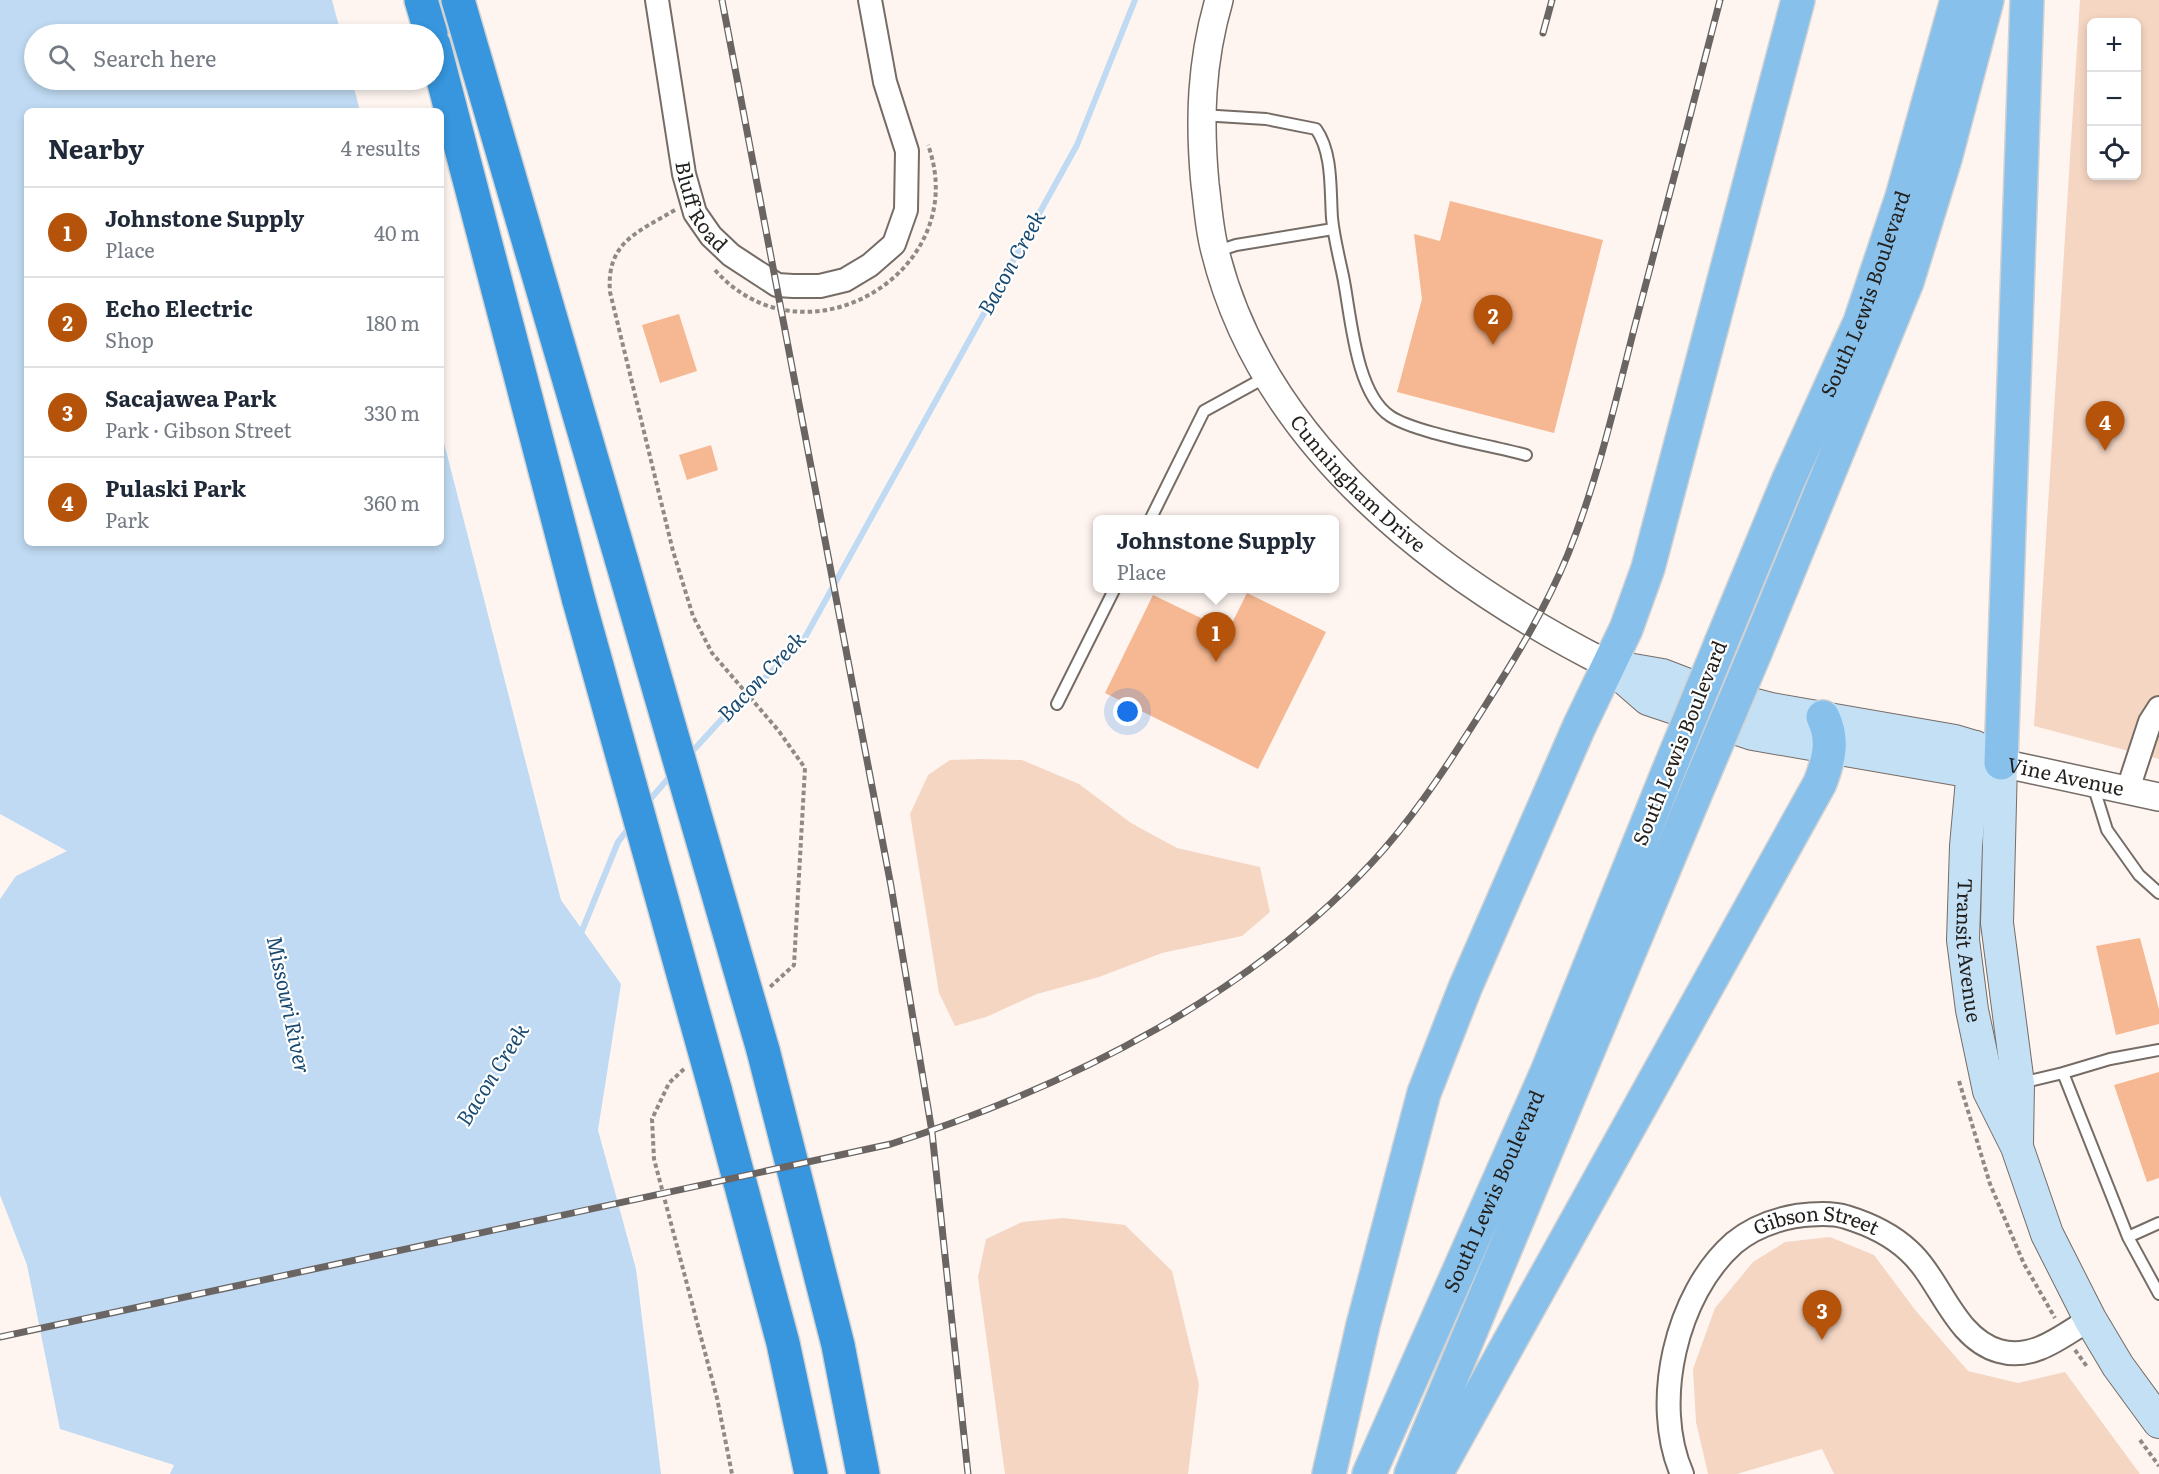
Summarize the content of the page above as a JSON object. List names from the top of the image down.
{
  "streets": {
    "main road": ["South Lewis Boulevard", "Transit Avenue"],
    "street": [
      "Bluff Road",
      "Cunningham Drive",
      "Vine Avenue",
      "Gibson Street"
    ]
  },
  "crossings": [
    ["Vine Avenue", "Transit Avenue"],
    ["Transit Avenue", "Gibson Street"]
  ],
  "water": ["Bacon Creek", "Missouri River"],
  "page": {
    "map_buttons": ["+", "−"],
    "search": "Search here",
    "heading": ["Nearby", "4 results"],
    "list": [
      {
        "mark": "1",
        "name": "Johnstone Supply",
        "note": "Place",
        "value": "40 m"
      },
      {
        "mark": "2",
        "name": "Echo Electric",
        "note": "Shop",
        "value": "180 m"
      },
      {
        "mark": "3",
        "name": "Sacajawea Park",
        "note": "Park · Gibson Street",
        "value": "330 m"
      },
      {
        "mark": "4",
        "name": "Pulaski Park",
        "note": "Park",
        "value": "360 m"
      }
    ],
    "pins": [
      "2",
      "4",
      "1",
      "3"
    ],
    "popup": ["Johnstone Supply", "Place"]
  }
}
